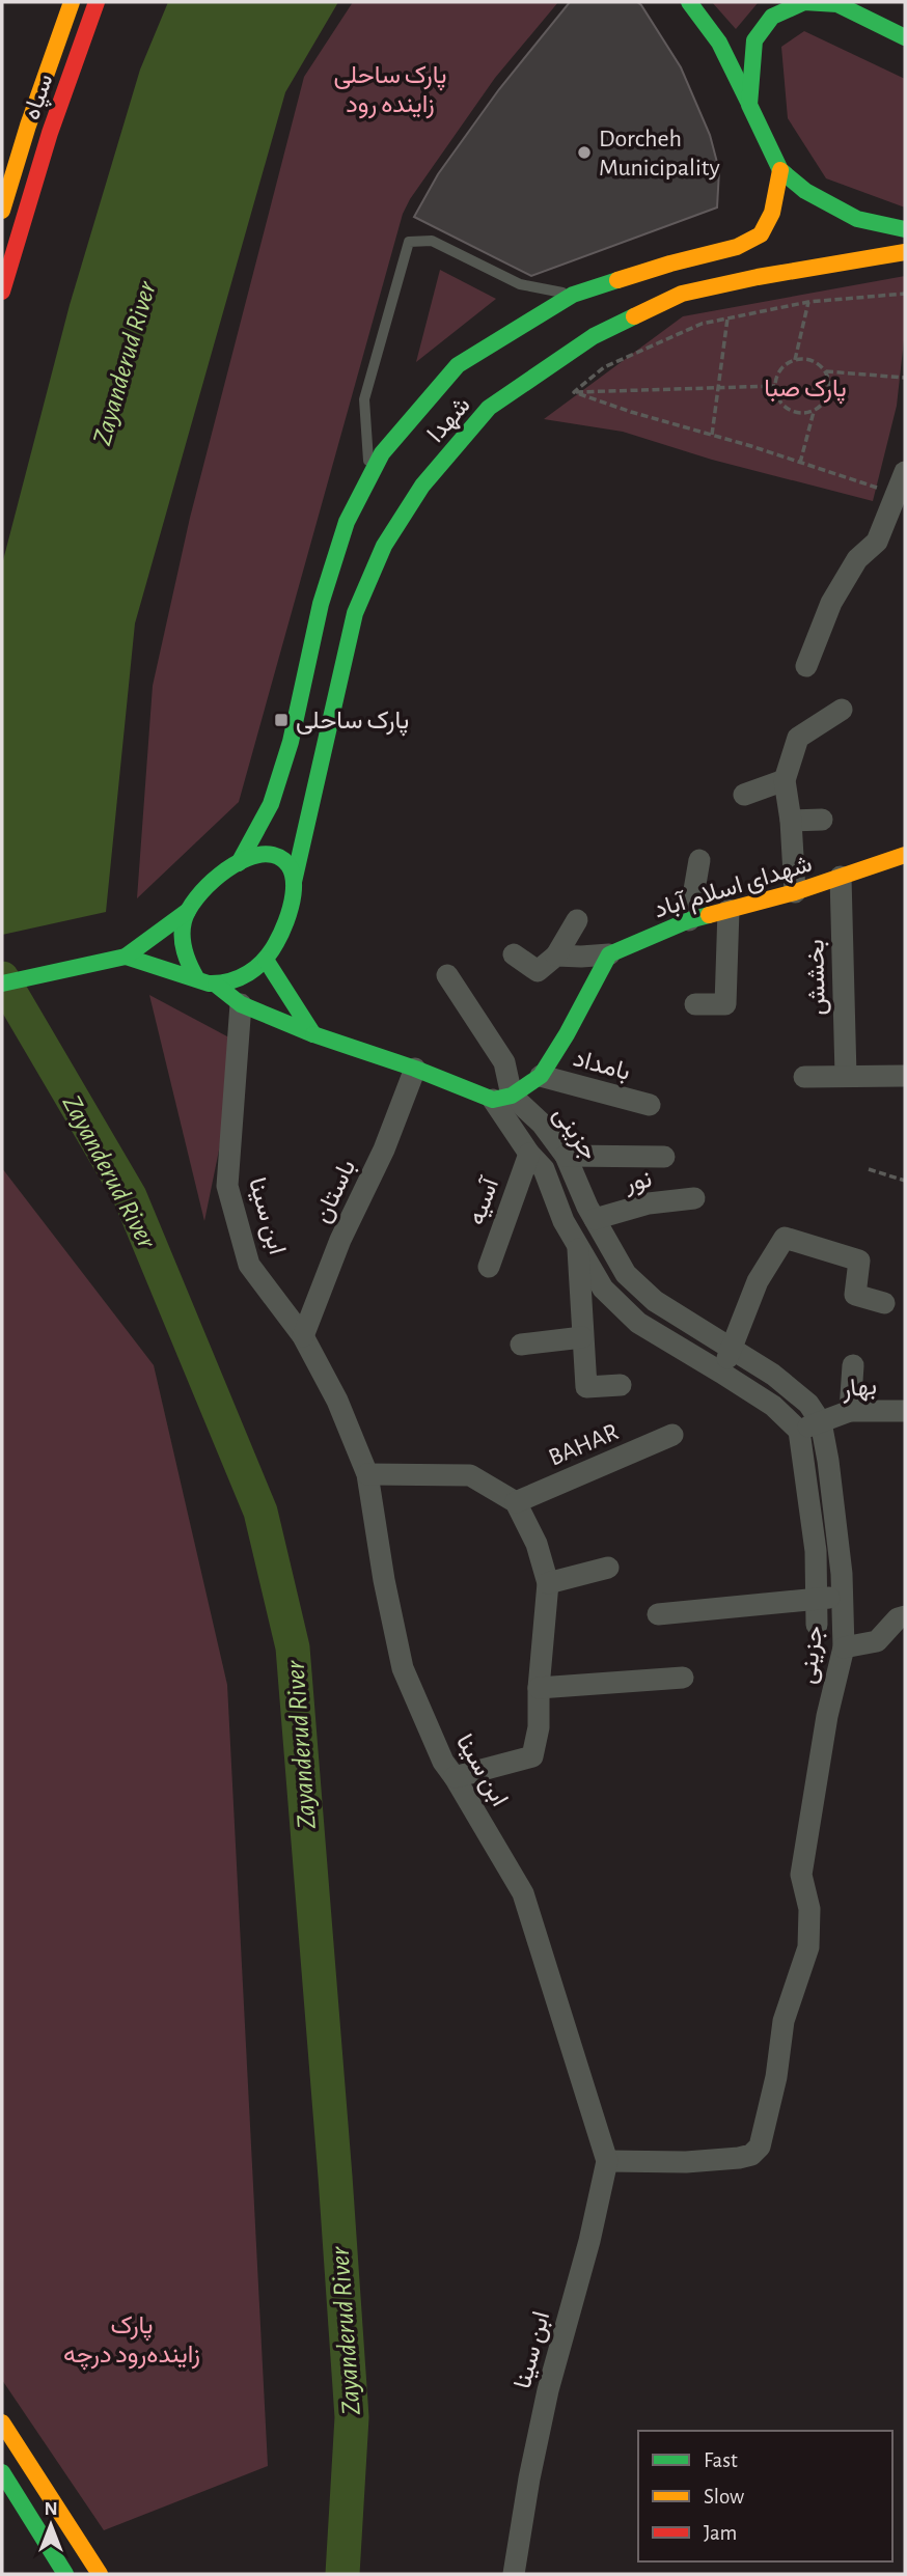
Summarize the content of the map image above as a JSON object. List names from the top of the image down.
{
  "streets": {
    "main road": ["سپاه", "شهدا", "شهدای اسلام آباد"],
    "street": [
      "بخشش",
      "بامداد",
      "جزینی",
      "نور",
      "باستان",
      "آسیه",
      "ابن سینا",
      "بهار",
      "BAHAR"
    ]
  },
  "crossings": [
    ["شهدای اسلام آباد", "بخشش"],
    ["جزینی", "نور"],
    ["جزینی", "ابن سینا"],
    ["جزینی", "بهار"],
    ["باستان", "ابن سینا"]
  ],
  "water": ["Zayanderud River"],
  "parks": ["پارک ساحلی زاینده رود", "پارک صبا", "پارک زاینده‌رود درچه"],
  "places": {
    "other": ["Dorcheh Municipality"],
    "transit": ["پارک ساحلی"]
  },
  "legend": ["Fast", "Slow", "Jam"],
  "north": "top"
}
